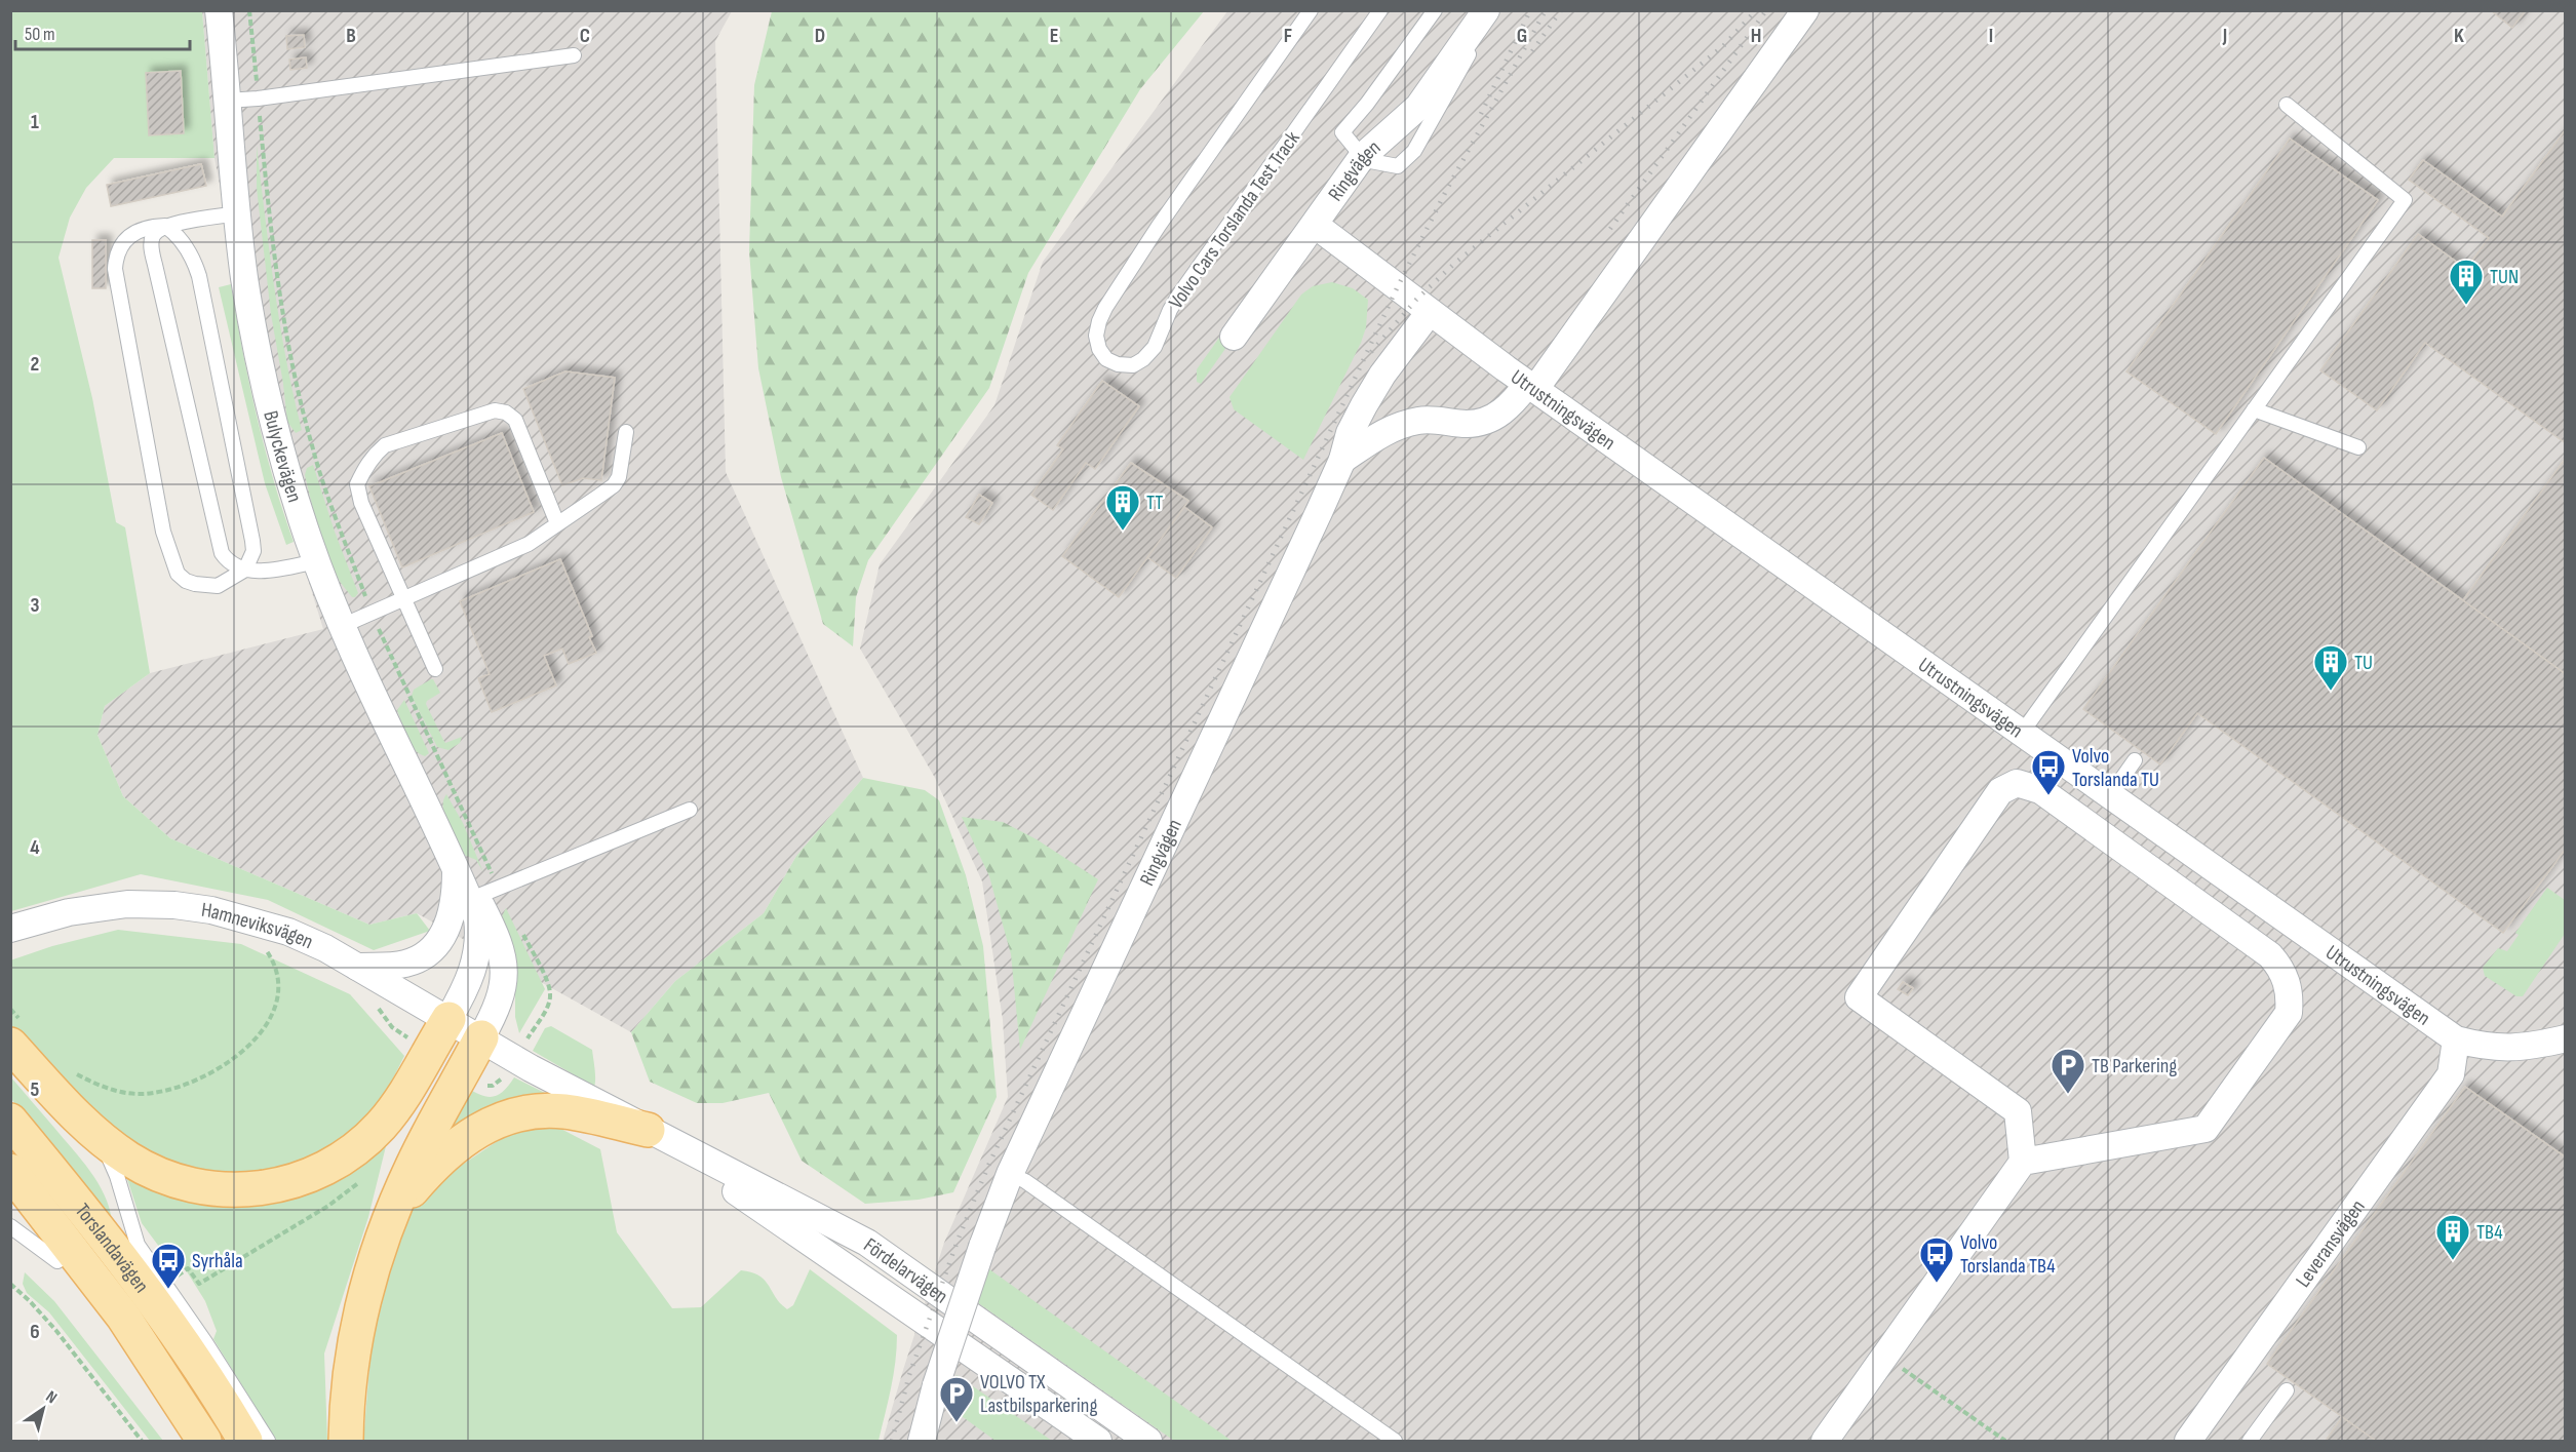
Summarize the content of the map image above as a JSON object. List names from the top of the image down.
{
  "streets": {
    "main road": ["Torslandavägen"],
    "street": [
      "Ringvägen",
      "Utrustningsvägen",
      "Bulyckevägen",
      "Hamneviksvägen",
      "Leveransvägen",
      "Fördelarvägen"
    ],
    "lane": ["Volvo Cars Torslanda Test Track"]
  },
  "crossings": [
    ["Ringvägen", "Utrustningsvägen"],
    ["Utrustningsvägen", "Leveransvägen"],
    ["Bulyckevägen", "Hamneviksvägen"],
    ["Bulyckevägen", "Fördelarvägen"],
    ["Hamneviksvägen", "Fördelarvägen"]
  ],
  "places": {
    "building": [
      "TUN",
      "TT",
      "TU",
      "TB4"
    ],
    "bus stop": ["Volvo Torslanda TU", "Volvo Torslanda TB4", "Syrhåla"],
    "parking": ["TB Parkering", "VOLVO TX Lastbilsparkering"]
  },
  "scale_bar": "50 m",
  "north": "top right",
  "grid": {
    "columns": [
      "B",
      "C",
      "D",
      "E",
      "F",
      "G",
      "H",
      "I",
      "J",
      "K"
    ],
    "rows": [
      "1",
      "2",
      "3",
      "4",
      "5",
      "6"
    ]
  }
}
